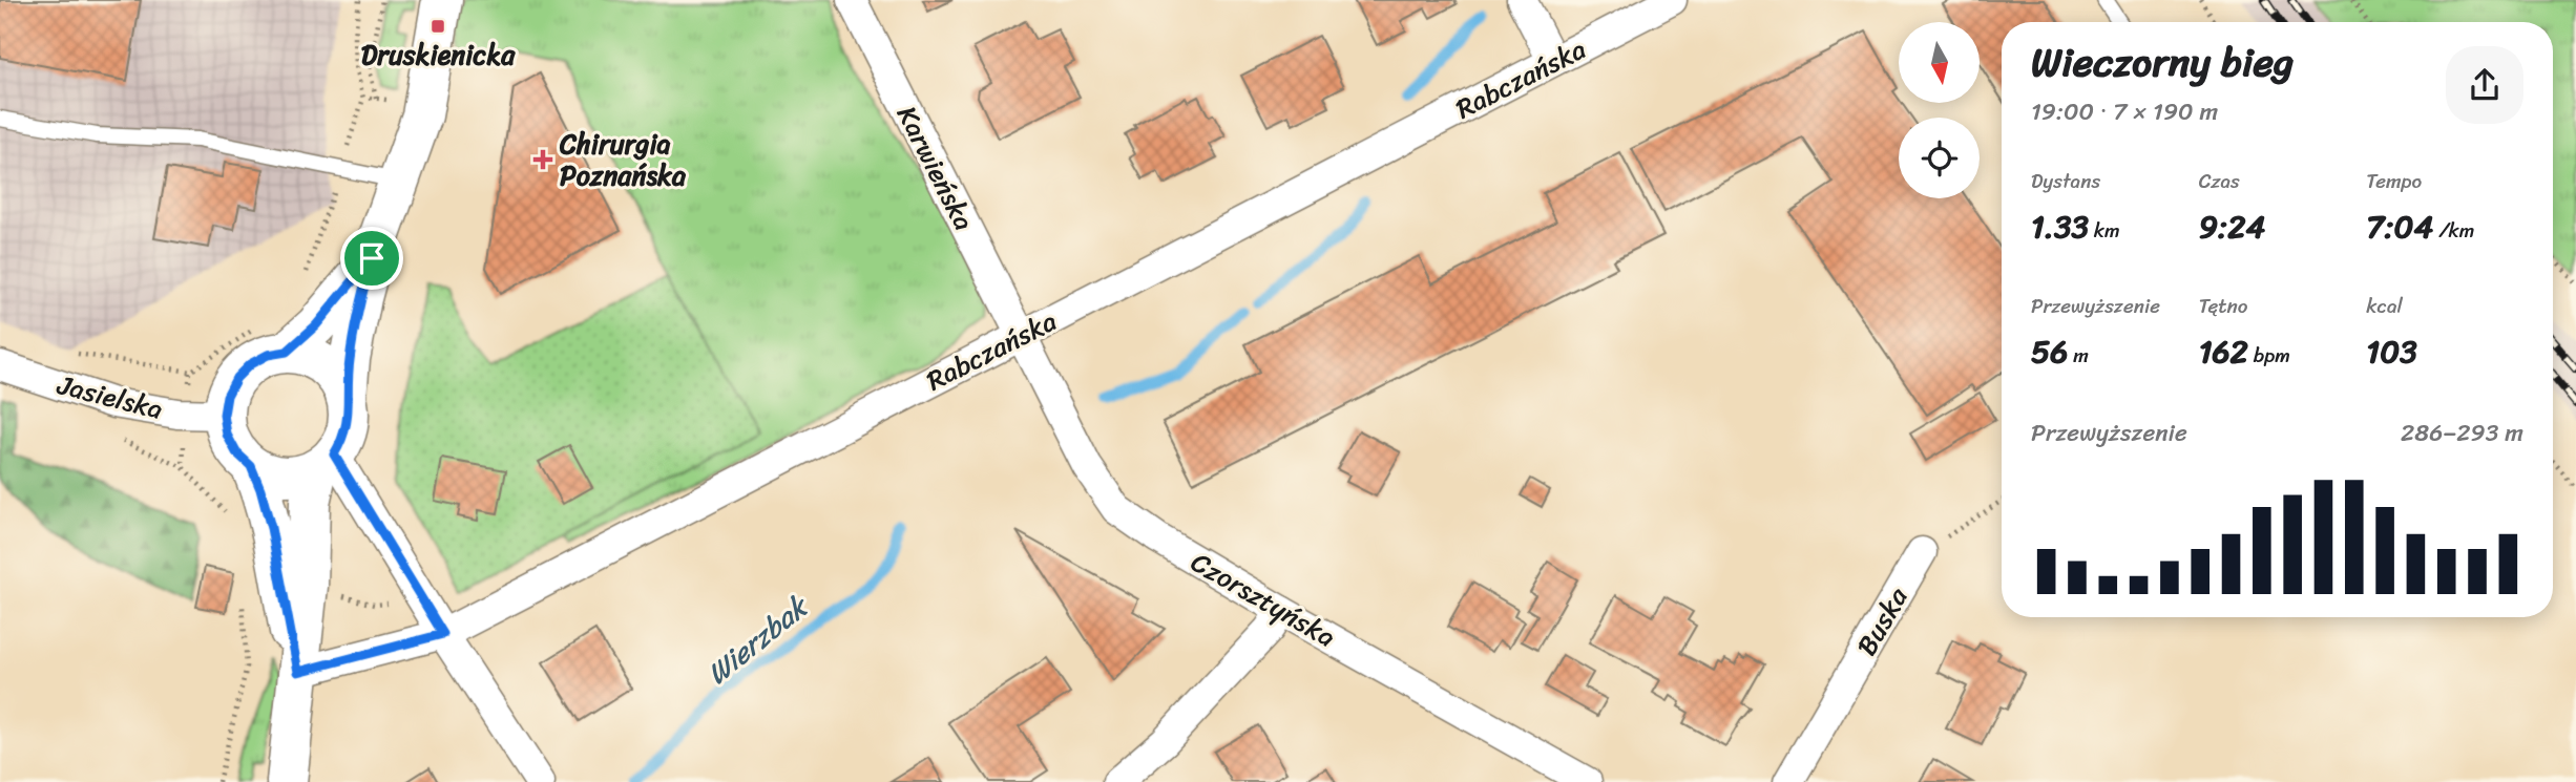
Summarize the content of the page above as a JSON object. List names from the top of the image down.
{
  "streets": {
    "street": [
      "Rabczańska",
      "Karwieńska",
      "Jasielska",
      "Czorsztyńska",
      "Buska"
    ]
  },
  "crossings": [
    ["Rabczańska", "Karwieńska"],
    ["Rabczańska", "Czorsztyńska"],
    ["Karwieńska", "Czorsztyńska"]
  ],
  "water": ["Wierzbak"],
  "places": {
    "transit": ["Druskienicka"],
    "health": ["Chirurgia Poznańska"]
  },
  "north": "bottom",
  "page": {
    "heading": ["Wieczorny bieg", "19:00 · 7 × 190 m"],
    "stats": [
      ["Dystans", "1.33 km"],
      ["Czas", "9:24"],
      ["Tempo", "7:04 /km"],
      ["Przewyższenie", "56 m"],
      ["Tętno", "162 bpm"],
      ["kcal", "103"]
    ],
    "chart": ["Przewyższenie", "286–293 m"]
  }
}
